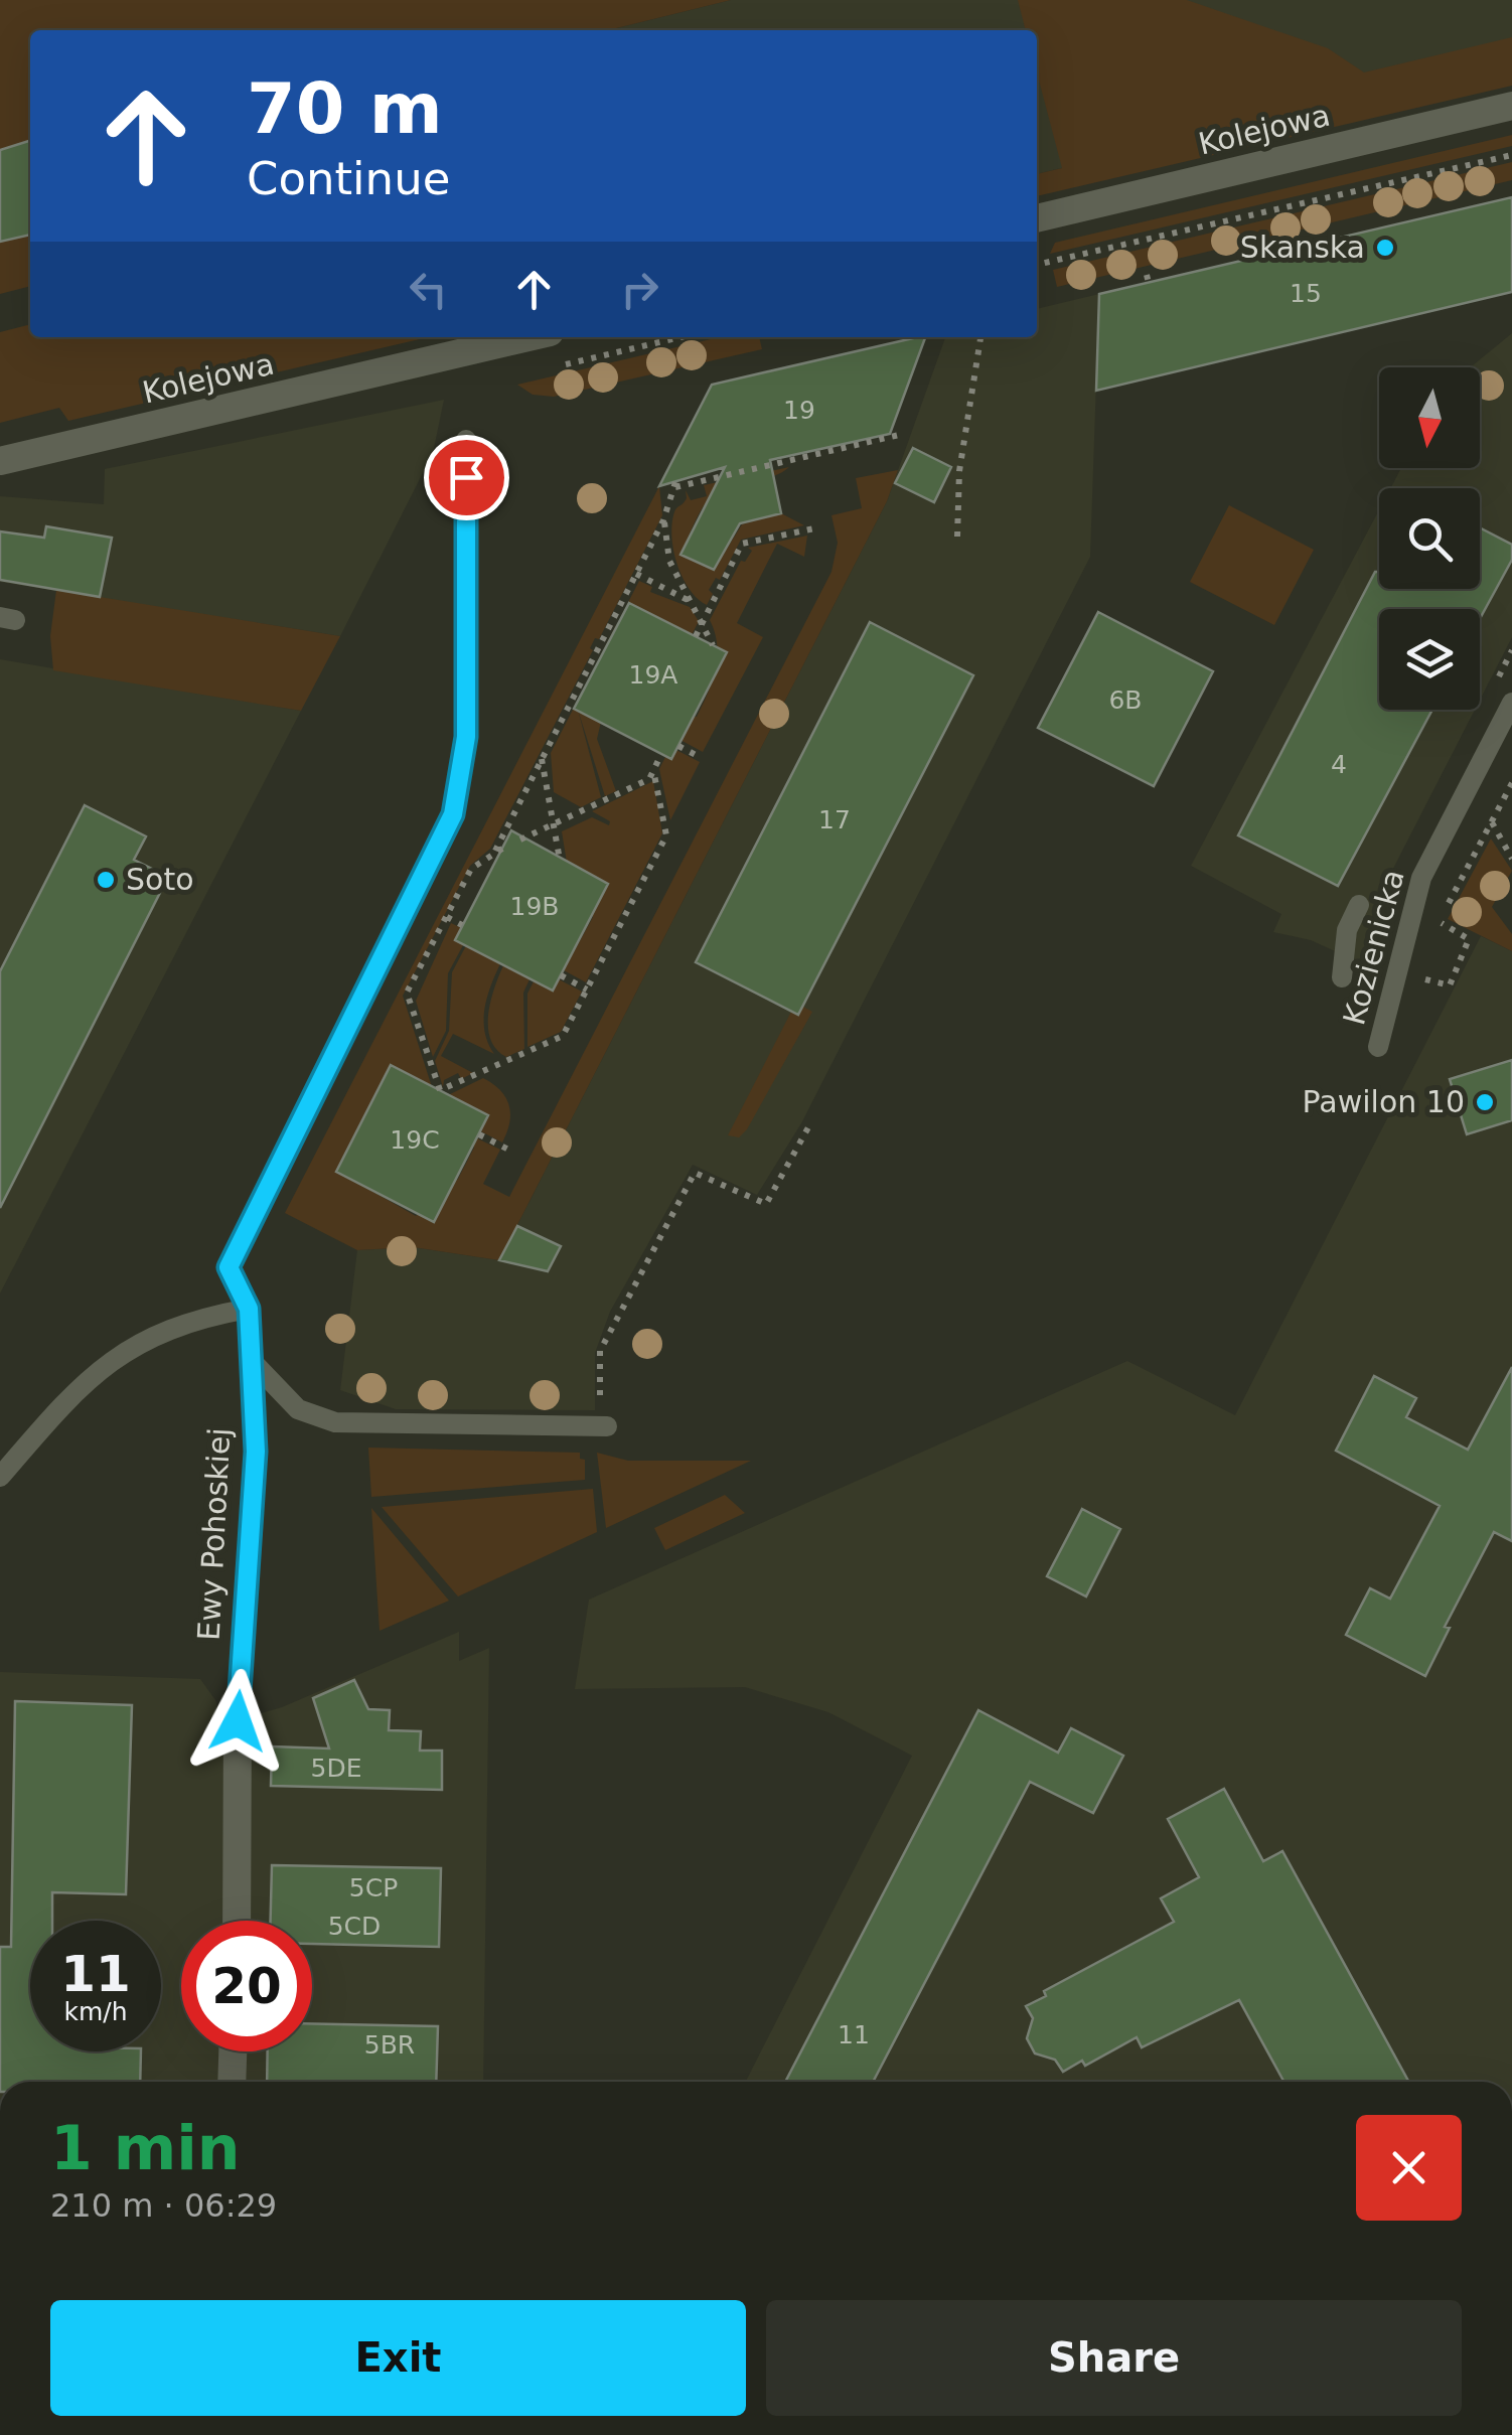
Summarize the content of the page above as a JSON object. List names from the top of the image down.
{
  "streets": {
    "street": ["Kolejowa", "Ewy Pohoskiej"],
    "lane": ["Kozienicka"]
  },
  "places": ["Skanska", "Soto", "Pawilon 10"],
  "house_numbers": [
    "15",
    "19",
    "19A",
    "6B",
    "4",
    "17",
    "19B",
    "19C",
    "5DE",
    "5CP",
    "5CD",
    "11",
    "5BR"
  ],
  "north": "bottom",
  "page": {
    "turn": ["70 m", "Continue"],
    "speed": "11 km/h",
    "limit": "20",
    "heading": ["1 min", "210 m · 06:29"],
    "buttons": ["Exit", "Share"]
  }
}
